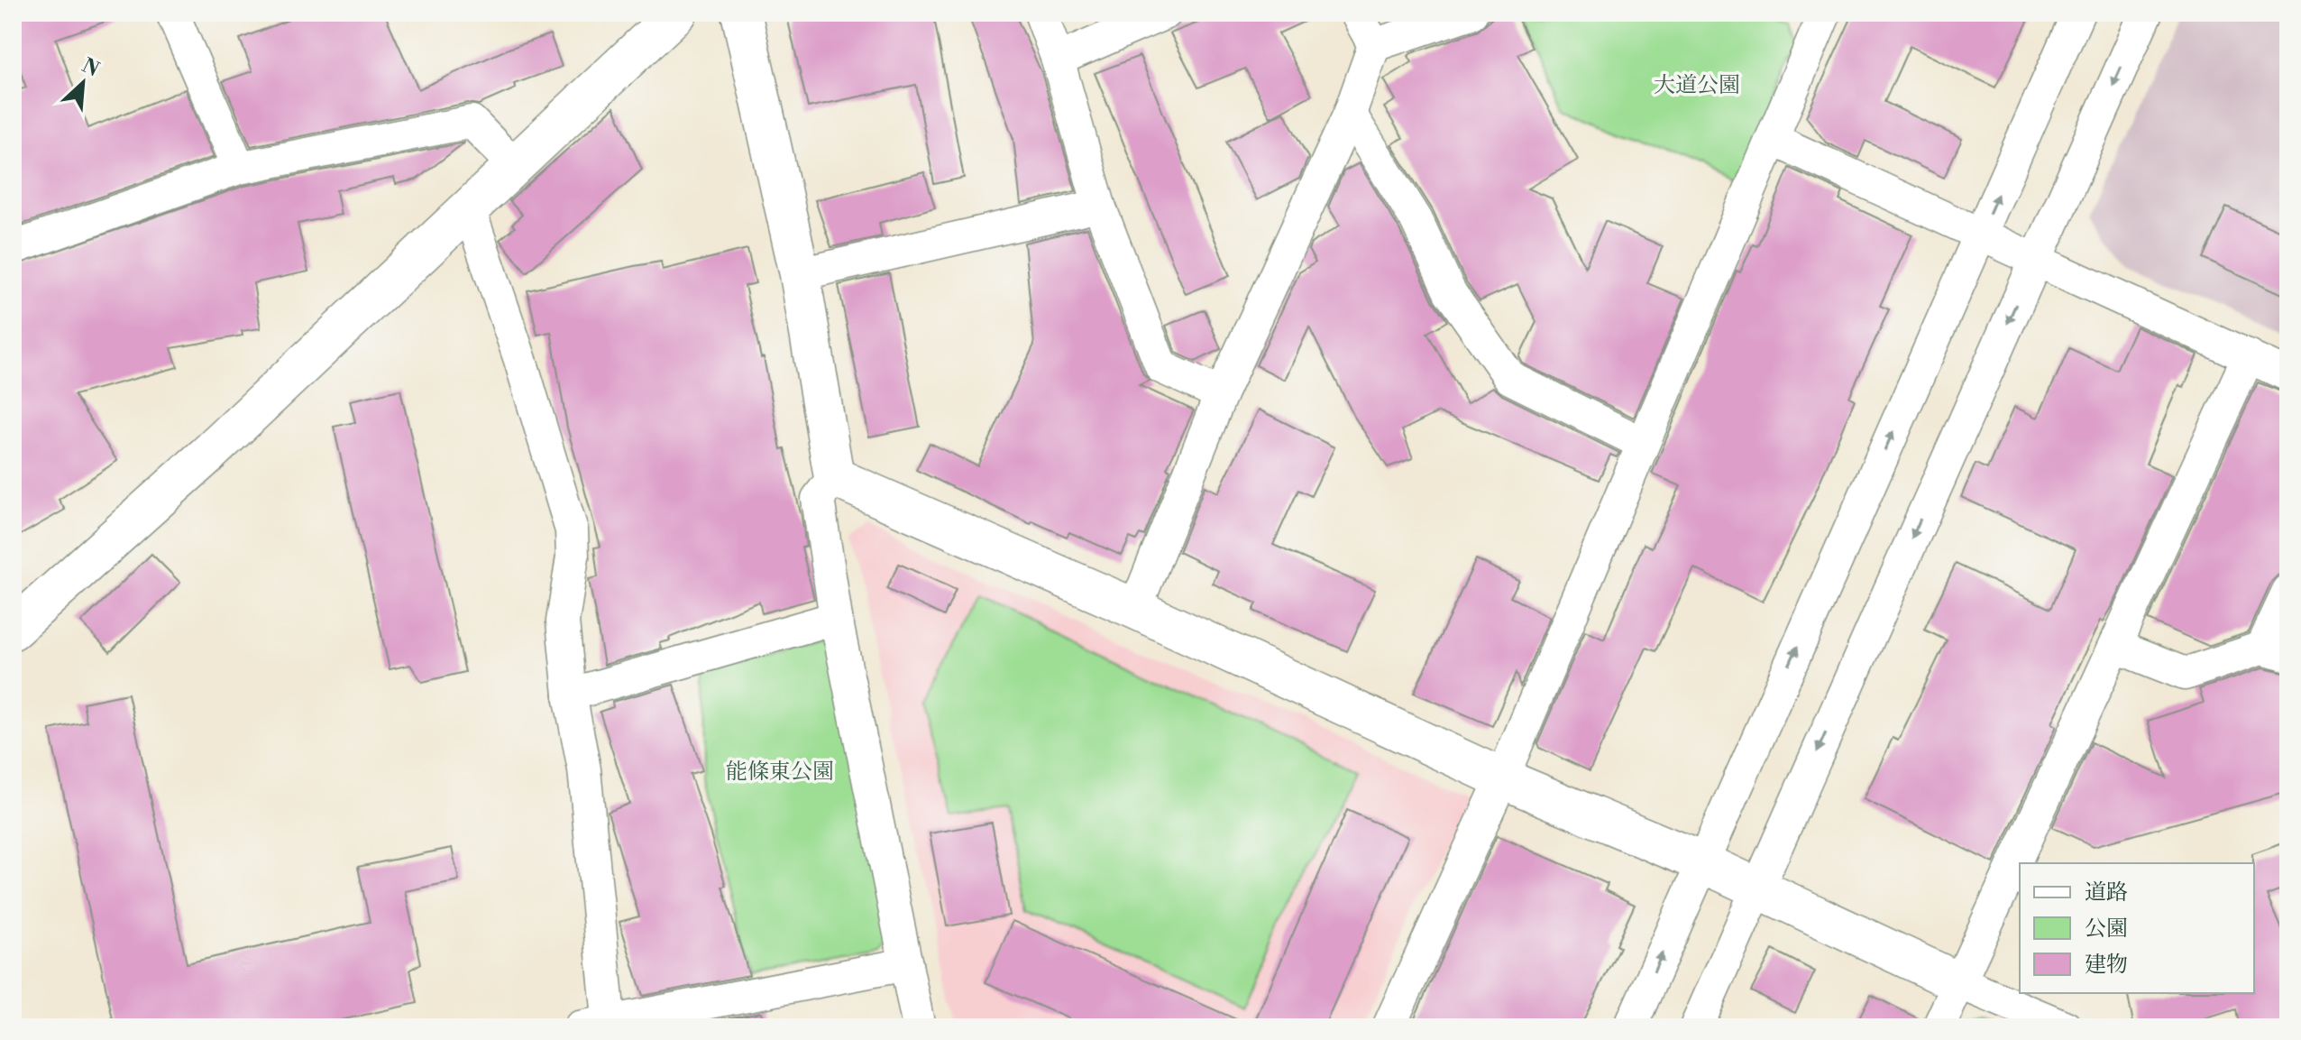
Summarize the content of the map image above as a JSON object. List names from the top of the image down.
{
  "parks": ["大道公園", "能條東公園"],
  "legend": ["道路", "公園", "建物"],
  "north": "top right"
}
